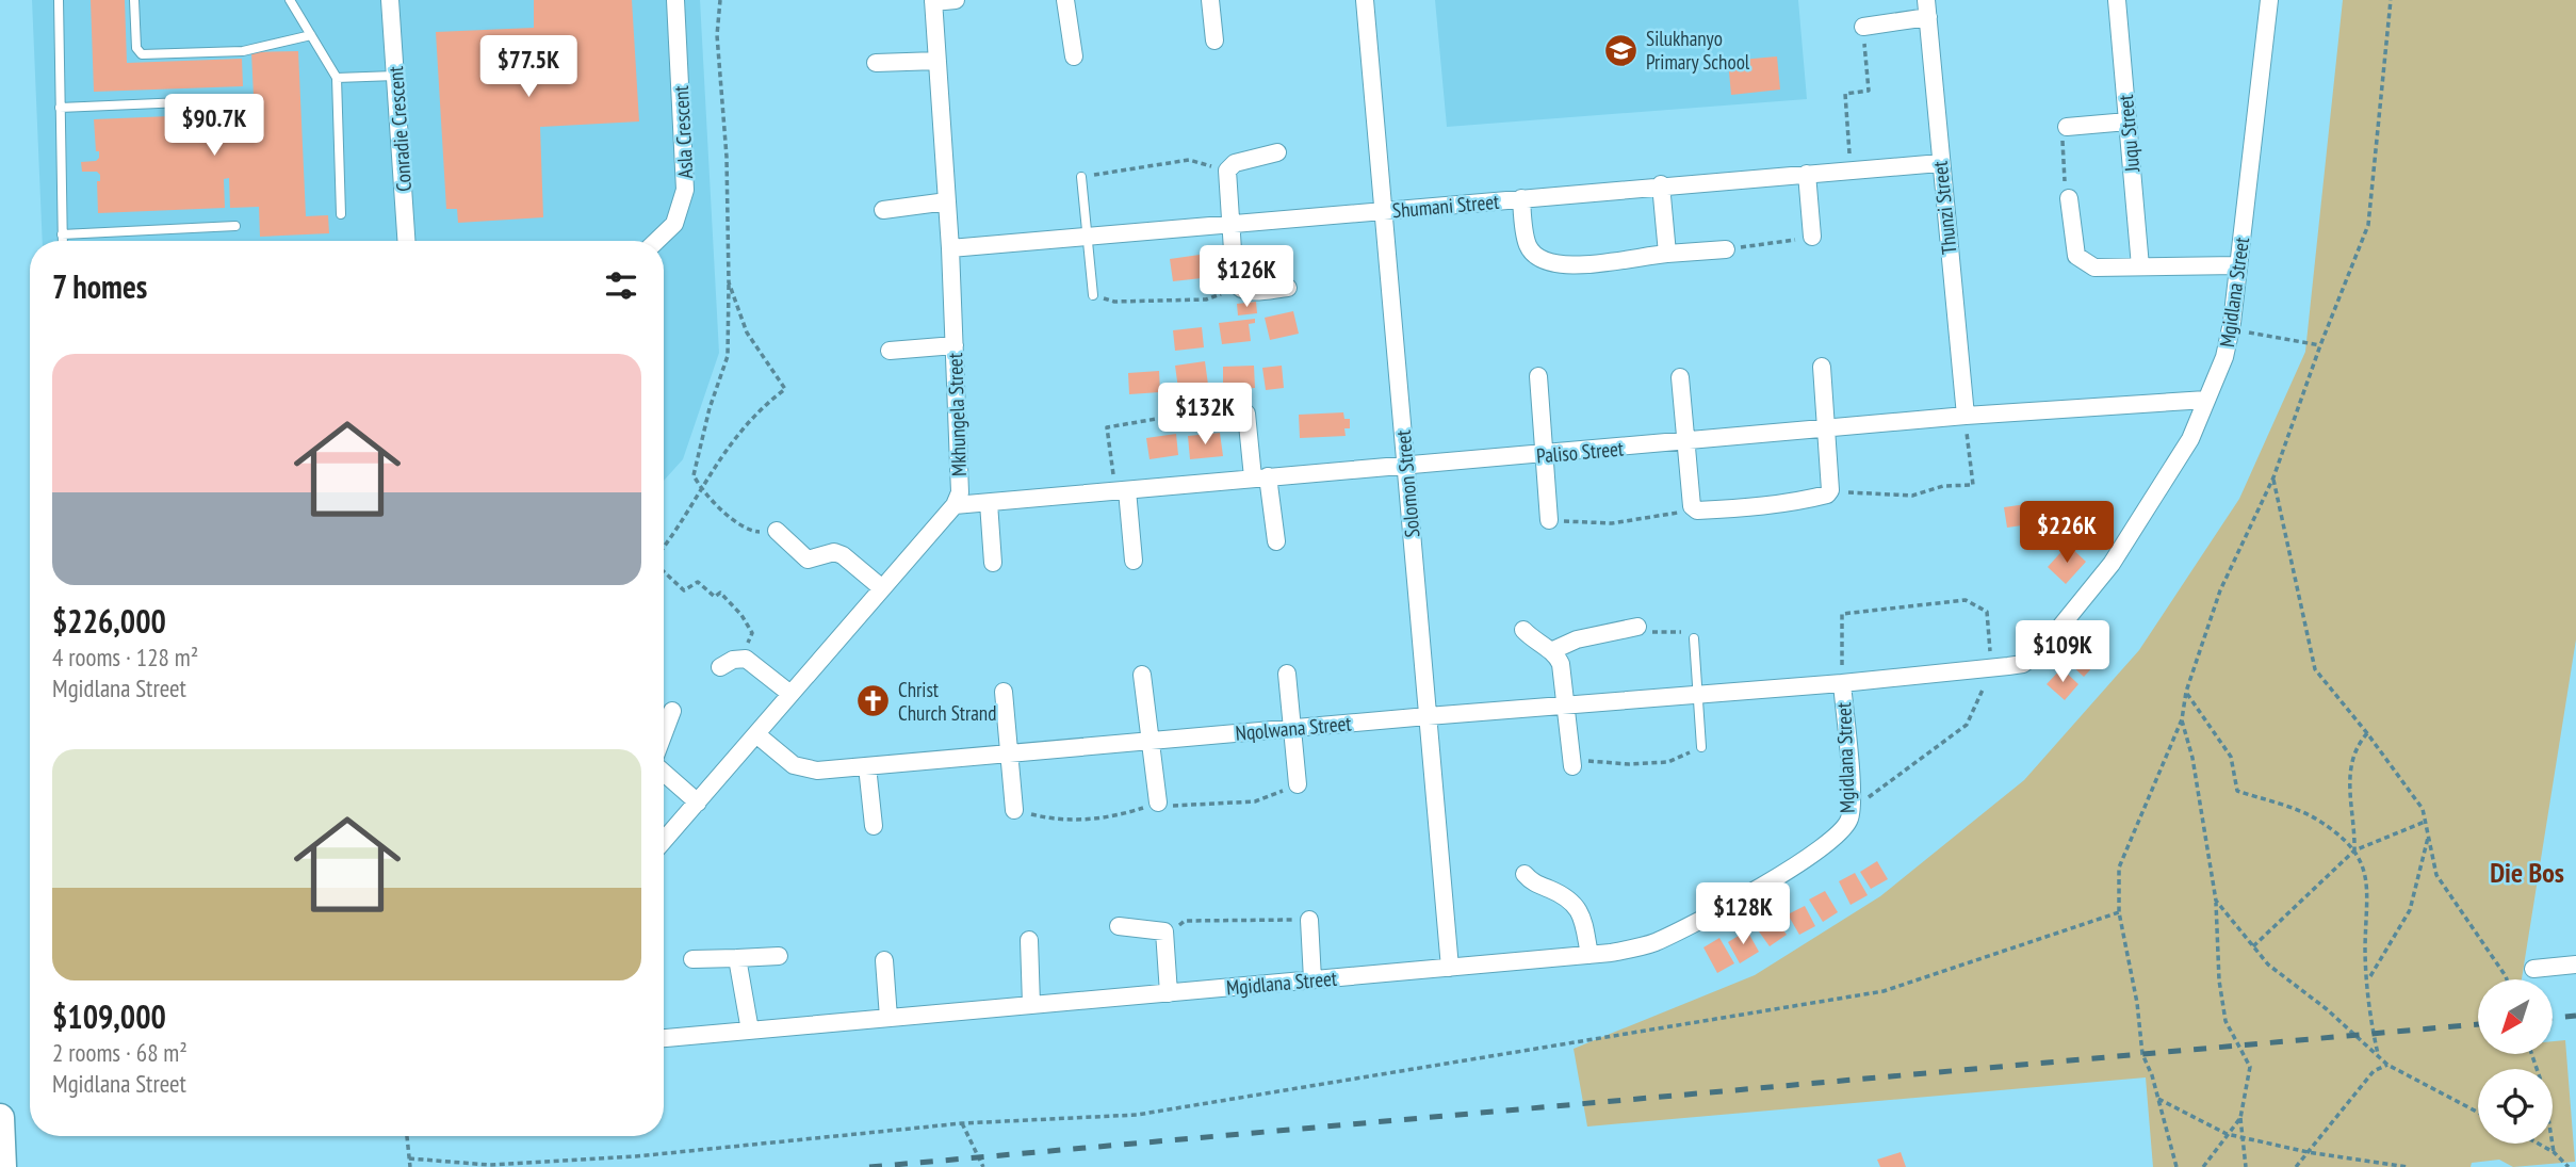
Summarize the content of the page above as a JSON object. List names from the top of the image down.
{
  "streets": {
    "street": [
      "Conradie Crescent",
      "Asla Crescent",
      "Juqu Street",
      "Shumani Street",
      "Thunzi Street",
      "Mgidlana Street",
      "Mkhungela Street",
      "Paliso Street",
      "Solomon Street",
      "Nqolwana Street"
    ]
  },
  "crossings": [
    ["Shumani Street", "Thunzi Street"],
    ["Shumani Street", "Mkhungela Street"],
    ["Shumani Street", "Solomon Street"],
    ["Thunzi Street", "Paliso Street"],
    ["Mgidlana Street", "Paliso Street"],
    ["Mgidlana Street", "Solomon Street"],
    ["Mgidlana Street", "Nqolwana Street"],
    ["Mkhungela Street", "Paliso Street"],
    ["Mkhungela Street", "Nqolwana Street"],
    ["Paliso Street", "Solomon Street"],
    ["Solomon Street", "Nqolwana Street"]
  ],
  "districts": ["Die Bos"],
  "places": {
    "school or university": ["Silukhanyo Primary School"],
    "church": ["Christ Church Strand"]
  },
  "north": "bottom left",
  "page": {
    "price": [
      "$77.5K",
      "$90.7K",
      "$126K",
      "$132K",
      "$226K",
      "$109K",
      "$128K"
    ],
    "heading": "7 homes",
    "list": [
      {
        "name": "$226,000",
        "note": "4 rooms · 128 m² · Mgidlana Street"
      },
      {
        "name": "$109,000",
        "note": "2 rooms · 68 m² · Mgidlana Street"
      }
    ]
  }
}
